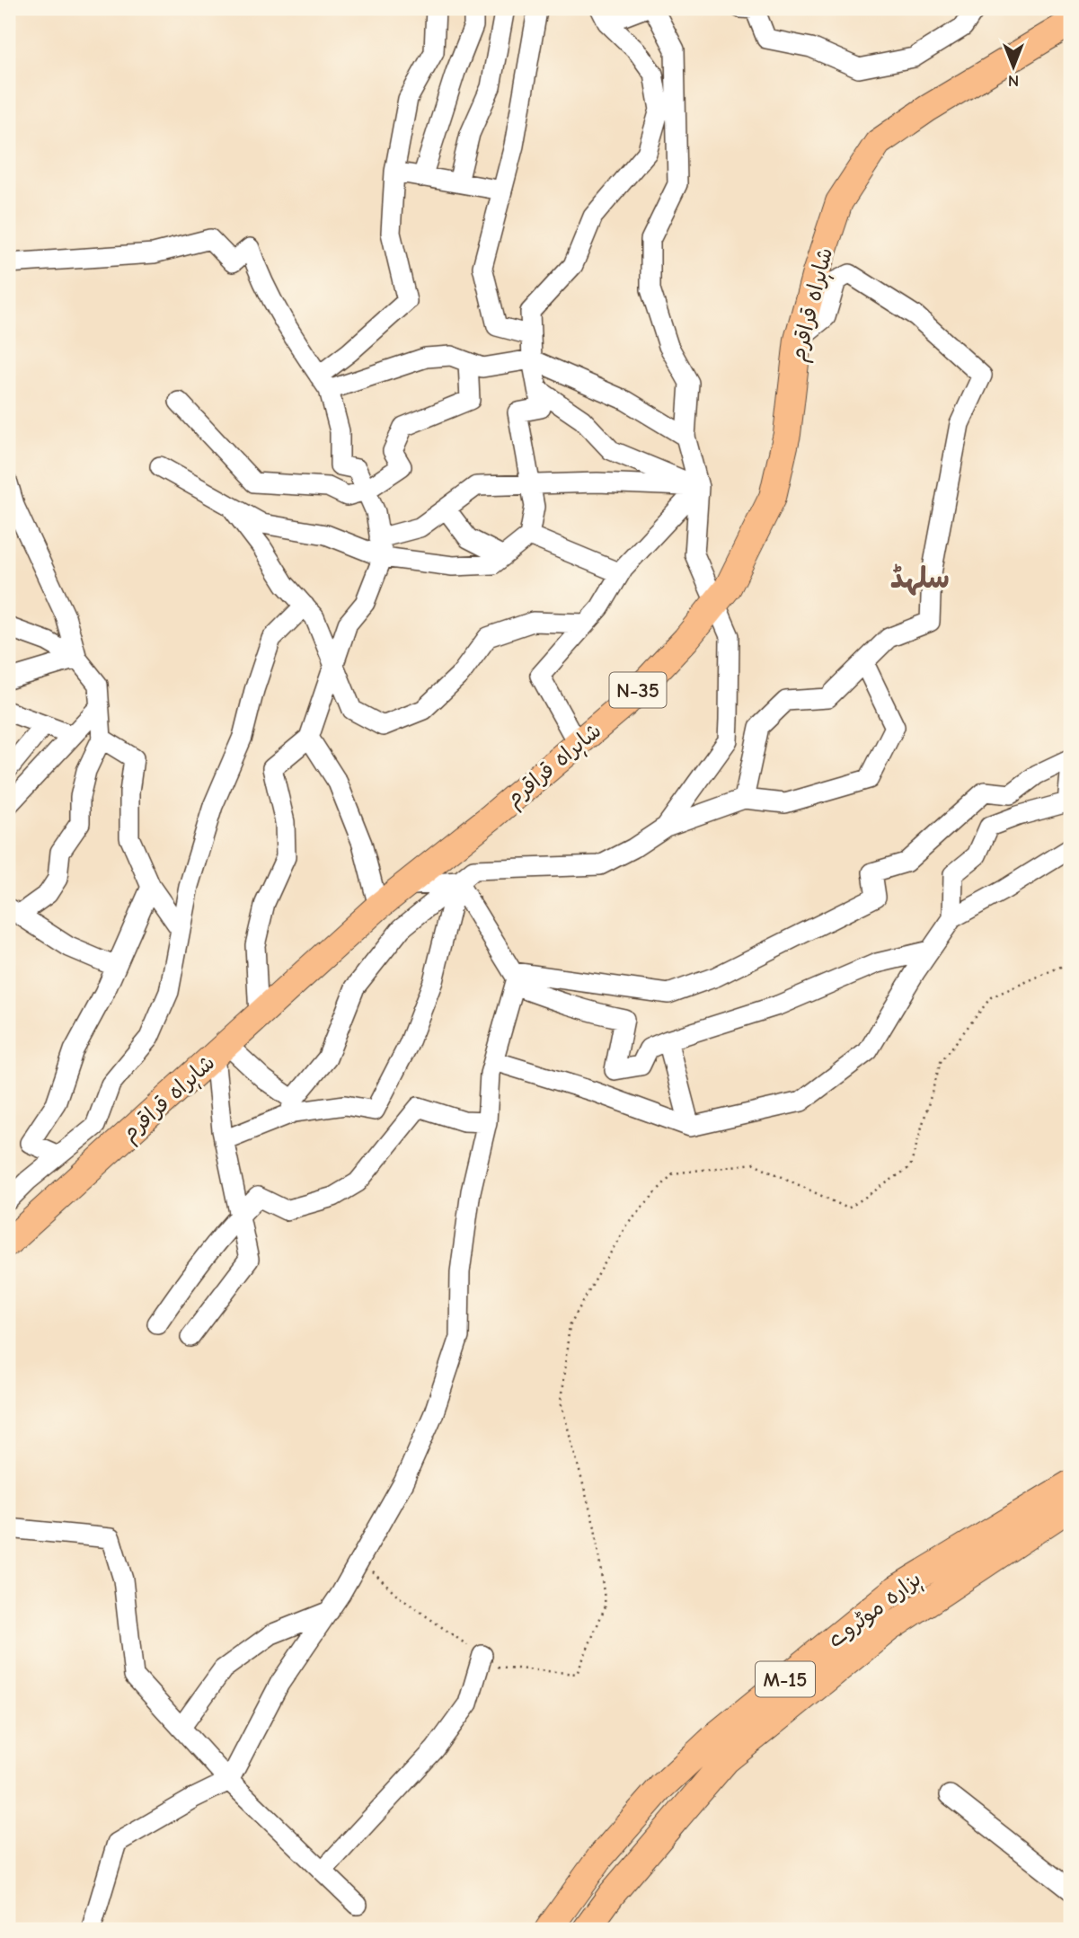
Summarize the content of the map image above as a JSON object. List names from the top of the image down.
{
  "streets": {
    "highway": [
      "شاہراہ قراقرم",
      "N-35",
      "ہزارہ موٹروے",
      "M-15"
    ]
  },
  "districts": ["سلہڈ"],
  "north": "bottom"
}
